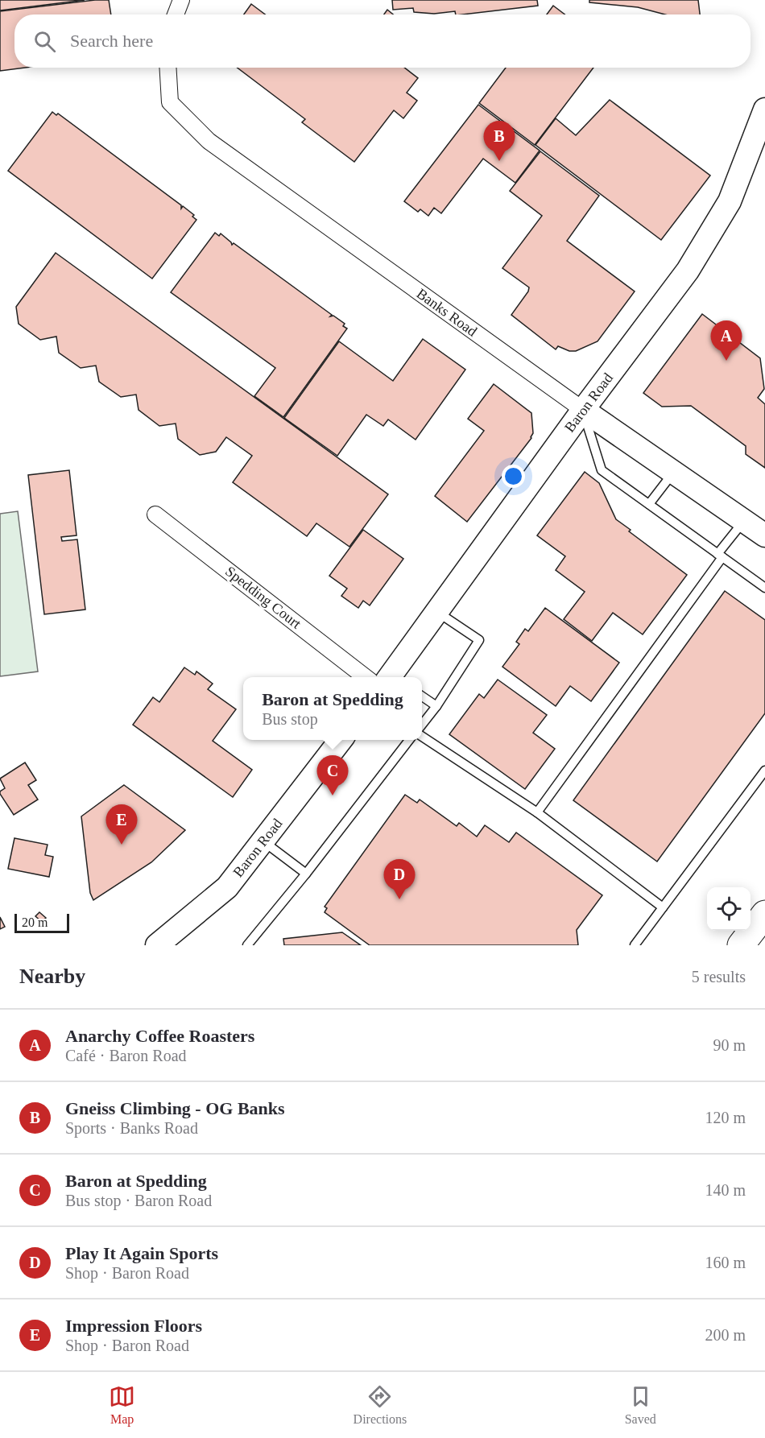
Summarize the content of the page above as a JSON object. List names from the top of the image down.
{
  "streets": {
    "street": ["Banks Road", "Baron Road", "Spedding Court"]
  },
  "crossings": [
    ["Banks Road", "Baron Road"]
  ],
  "scale_bar": "20 m",
  "page": {
    "search": "Search here",
    "pins": [
      "B",
      "A",
      "C",
      "E",
      "D"
    ],
    "popup": ["Baron at Spedding", "Bus stop"],
    "scale": "20 m",
    "heading": ["Nearby", "5 results"],
    "list": [
      {
        "mark": "A",
        "name": "Anarchy Coffee Roasters",
        "note": "Café · Baron Road",
        "value": "90 m"
      },
      {
        "mark": "B",
        "name": "Gneiss Climbing - OG Banks",
        "note": "Sports · Banks Road",
        "value": "120 m"
      },
      {
        "mark": "C",
        "name": "Baron at Spedding",
        "note": "Bus stop · Baron Road",
        "value": "140 m"
      },
      {
        "mark": "D",
        "name": "Play It Again Sports",
        "note": "Shop · Baron Road",
        "value": "160 m"
      },
      {
        "mark": "E",
        "name": "Impression Floors",
        "note": "Shop · Baron Road",
        "value": "200 m"
      }
    ],
    "nav": ["Map", "Directions", "Saved"]
  }
}
